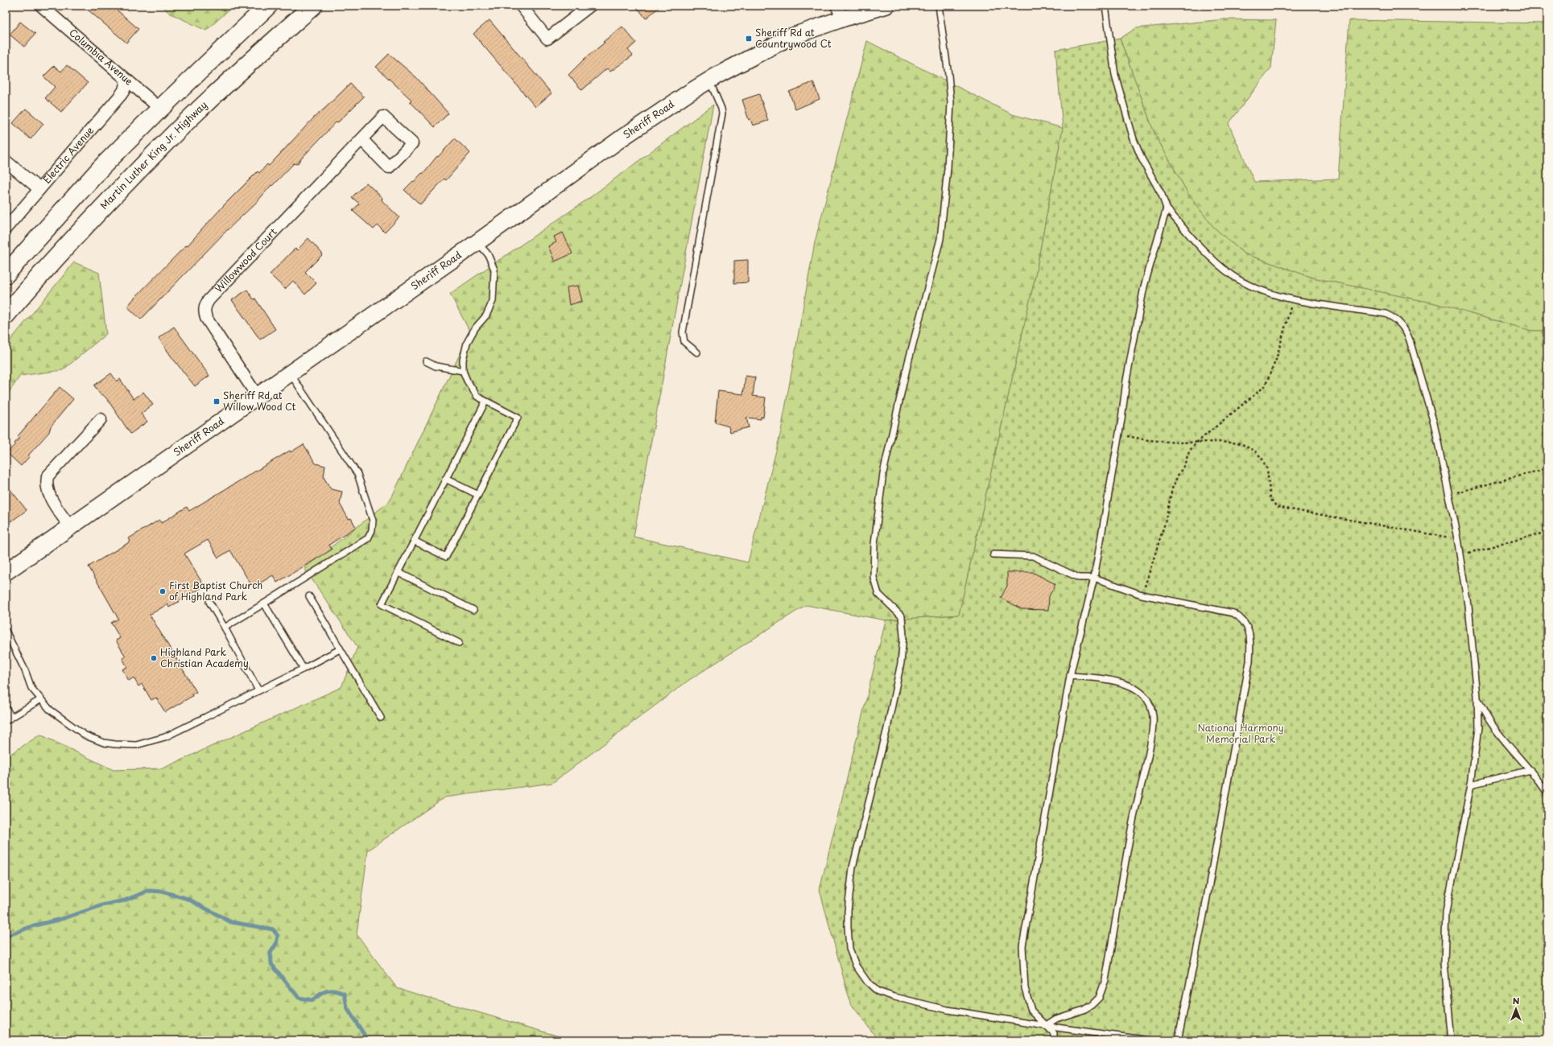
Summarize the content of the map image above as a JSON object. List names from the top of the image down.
{
  "streets": {
    "main road": ["Sheriff Road", "Martin Luther King Jr. Highway"],
    "street": ["Columbia Avenue", "Electric Avenue", "Willowwood Court"]
  },
  "crossings": [
    ["Columbia Avenue", "Electric Avenue"],
    ["Sheriff Road", "Willowwood Court"]
  ],
  "parks": ["National Harmony Memorial Park"],
  "places": {
    "transit": ["Sheriff Rd at Countrywood Ct", "Sheriff Rd at Willow Wood Ct"],
    "other": ["First Baptist Church of Highland Park", "Highland Park Christian Academy"]
  },
  "north": "top"
}
